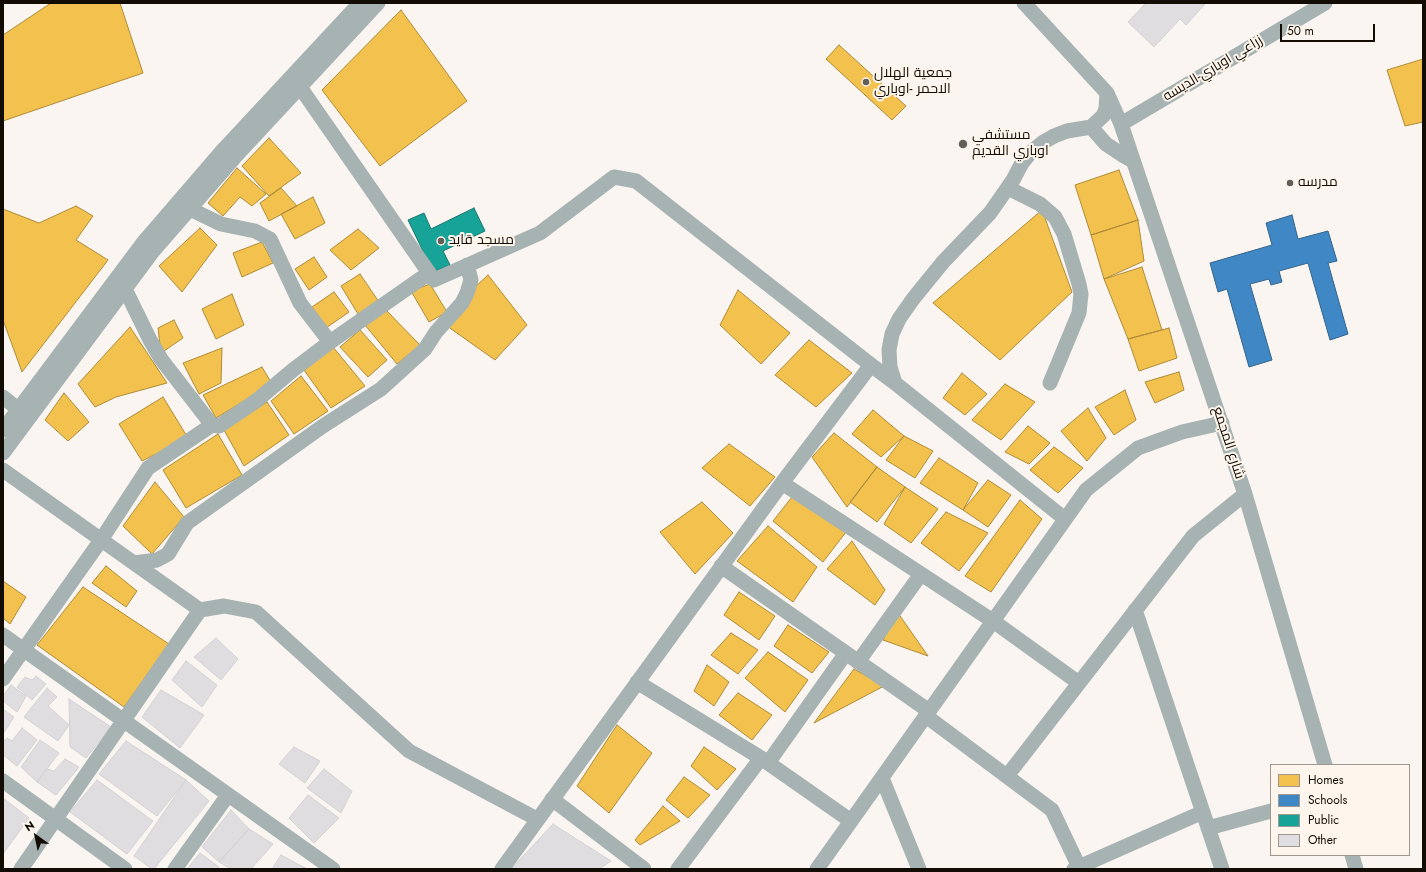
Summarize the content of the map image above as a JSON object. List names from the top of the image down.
{
  "streets": {
    "street": ["زراعي اوباري-الديسه", "شارع المجمع"]
  },
  "crossings": [
    ["زراعي اوباري-الديسه", "شارع المجمع"]
  ],
  "places": [
    "جمعية الهلال الاحمر -اوباري",
    "مستشفي اوباري القديم",
    "مدرسه",
    "مسجد قايد"
  ],
  "legend": [
    "Homes",
    "Schools",
    "Public",
    "Other"
  ],
  "scale_bar": "50 m",
  "north": "top left"
}
